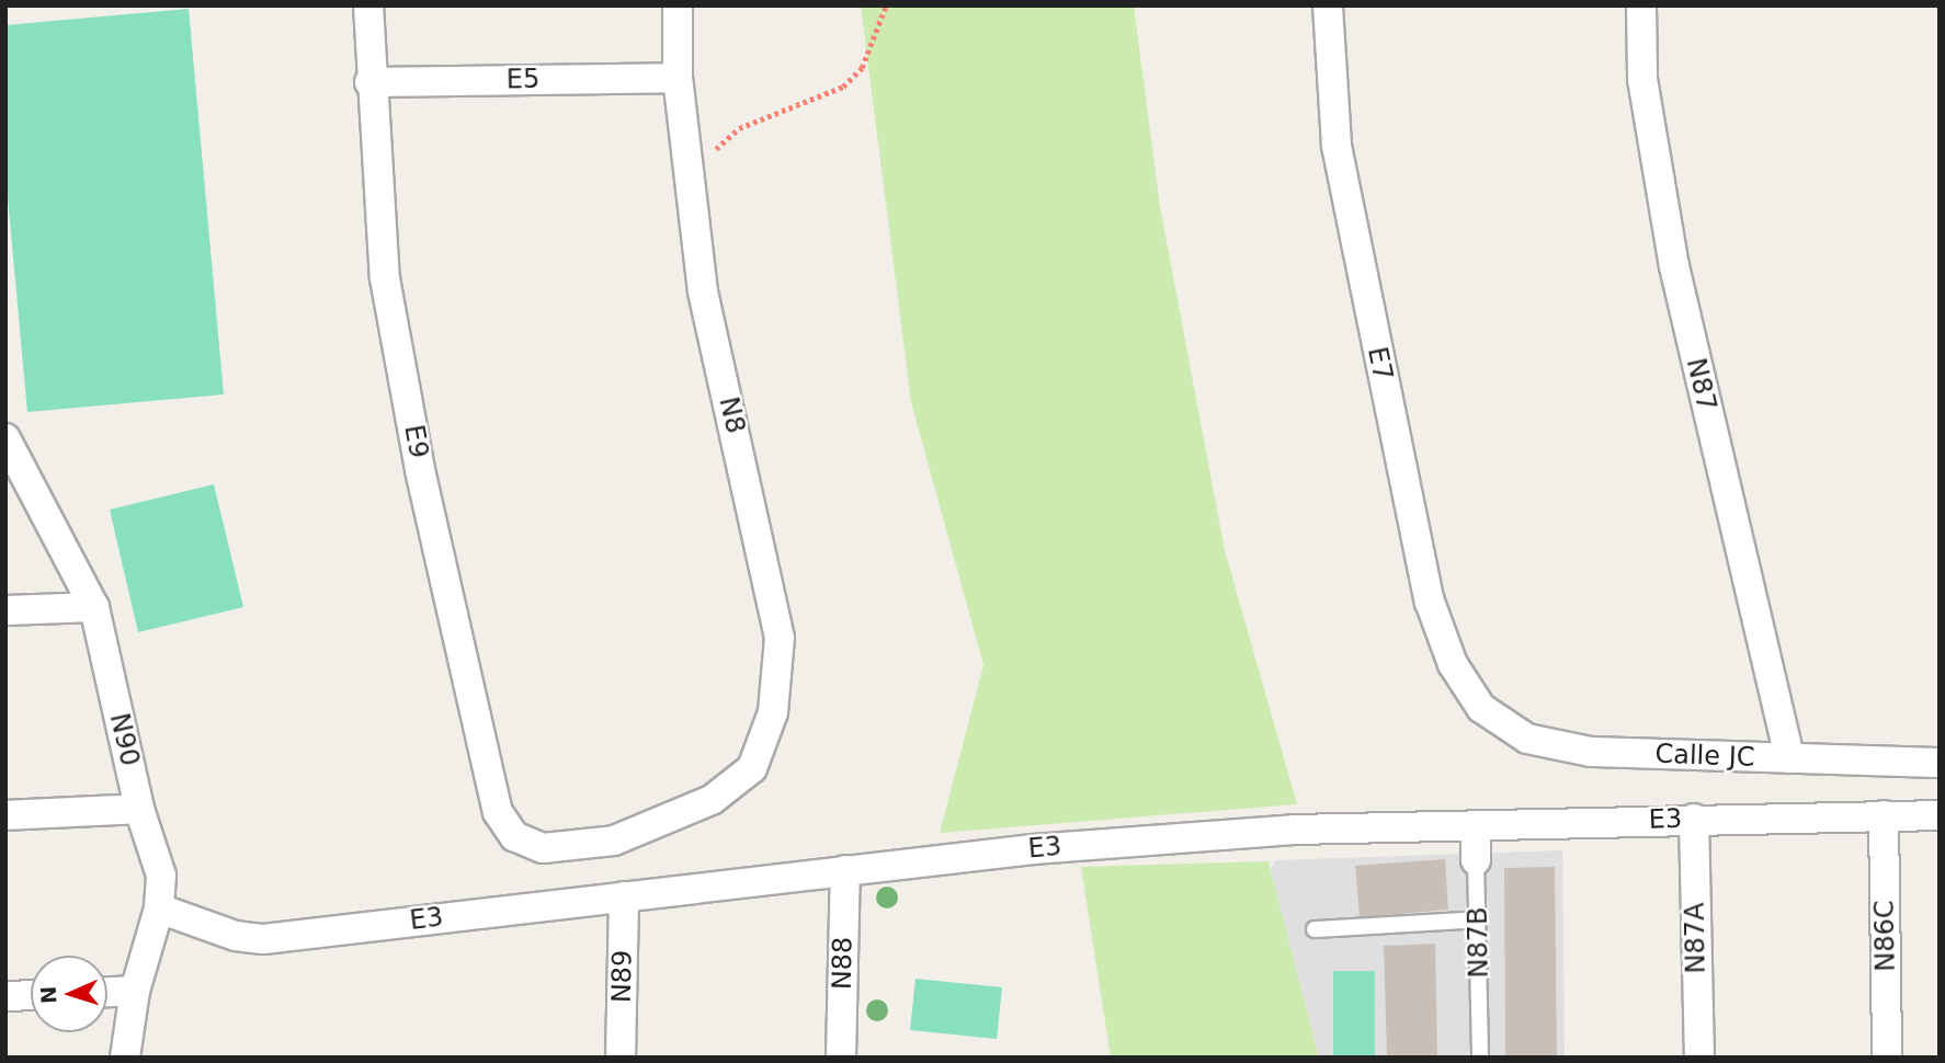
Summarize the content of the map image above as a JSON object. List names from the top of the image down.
{
  "streets": {
    "street": [
      "E5",
      "E7",
      "N87",
      "N8",
      "E9",
      "N90",
      "Calle JC",
      "E3",
      "N86C",
      "N87A",
      "N87B",
      "N88",
      "N89"
    ]
  },
  "crossings": [
    ["E5", "N8"],
    ["E5", "E9"],
    ["E7", "Calle JC"],
    ["N87", "Calle JC"],
    ["N8", "E9"],
    ["N90", "E3"],
    ["E3", "N86C"],
    ["E3", "N87A"],
    ["E3", "N87B"],
    ["E3", "N88"],
    ["E3", "N89"]
  ],
  "north": "left"
}
